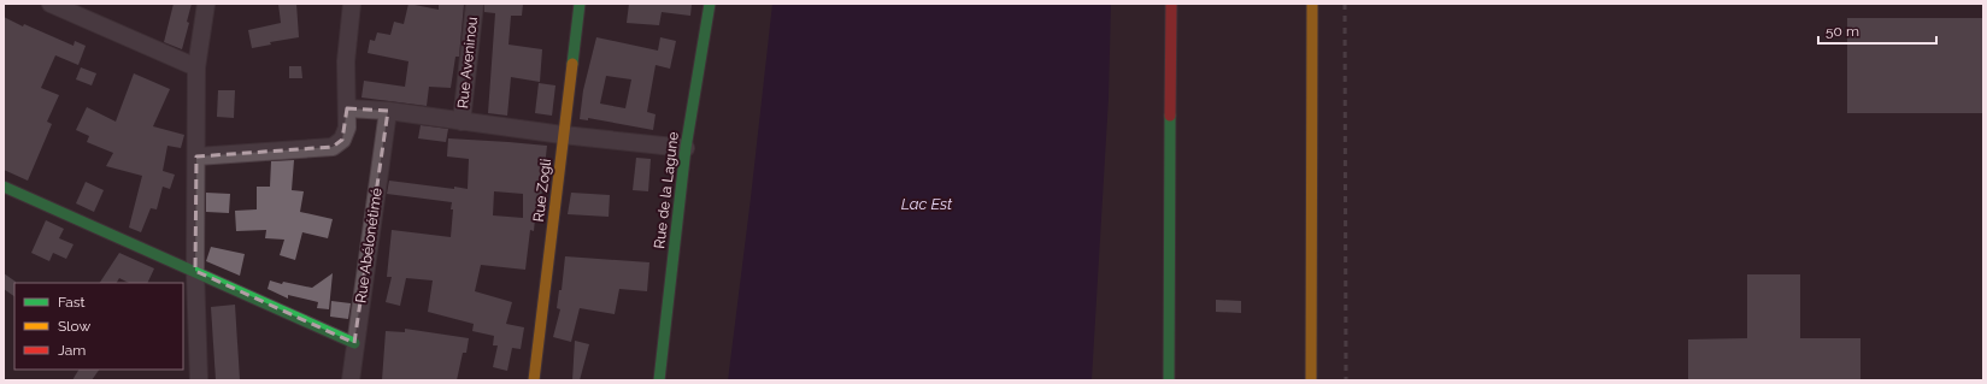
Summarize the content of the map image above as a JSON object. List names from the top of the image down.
{
  "streets": {
    "street": [
      "Rue Aveninou",
      "Rue Zogli",
      "Rue de la Lagune",
      "Rue Abélonétimé"
    ]
  },
  "water": ["Lac Est"],
  "legend": ["Fast", "Slow", "Jam"],
  "scale_bar": "50 m"
}
